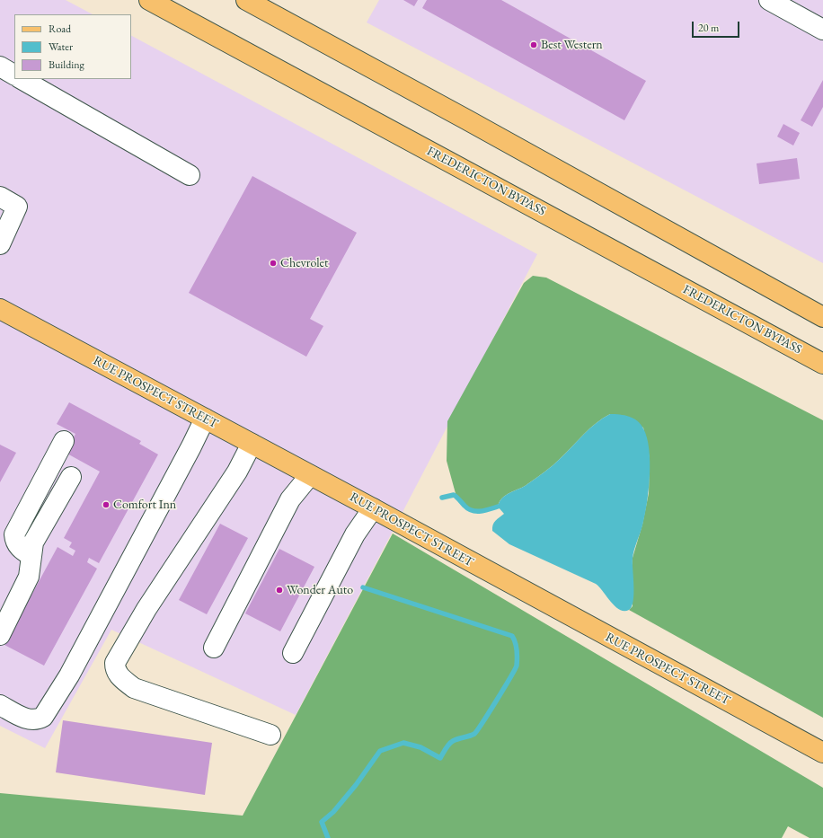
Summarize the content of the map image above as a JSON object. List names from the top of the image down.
{
  "streets": {
    "main road": ["FREDERICTON BYPASS", "RUE PROSPECT STREET"]
  },
  "places": [
    "Best Western",
    "Chevrolet",
    "Comfort Inn",
    "Wonder Auto"
  ],
  "legend": ["Road", "Water", "Building"],
  "scale_bar": "20 m"
}
